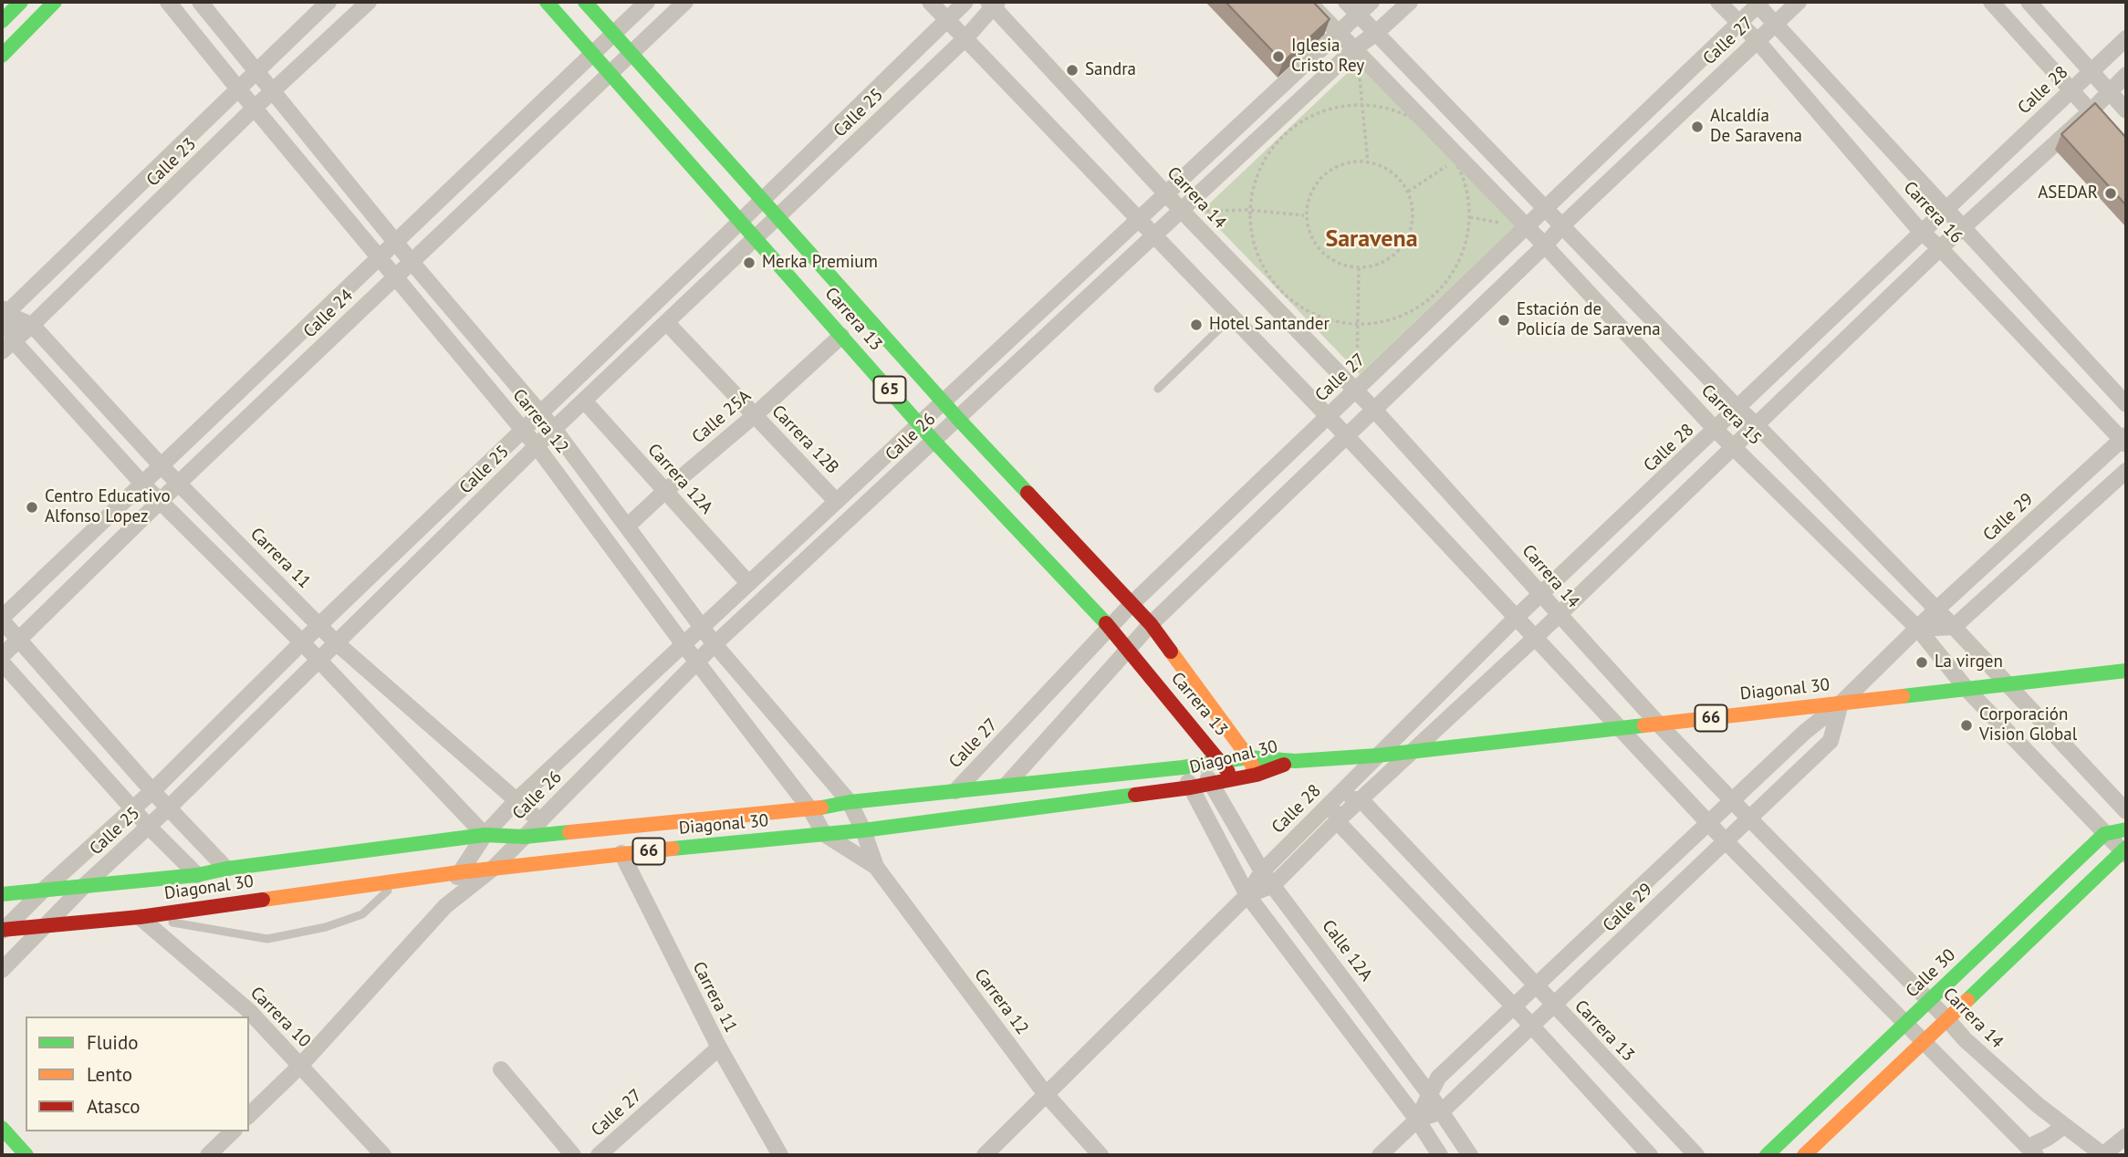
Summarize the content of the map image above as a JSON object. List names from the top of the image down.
{
  "streets": {
    "main road": [
      "Carrera 13",
      "65",
      "Diagonal 30",
      "66",
      "Calle 30"
    ],
    "street": [
      "Calle 27",
      "Calle 28",
      "Calle 25",
      "Calle 23",
      "Carrera 14",
      "Carrera 16",
      "Calle 24",
      "Carrera 15",
      "Calle 25A",
      "Carrera 12",
      "Calle 26",
      "Carrera 12B",
      "Carrera 12A",
      "Calle 29",
      "Carrera 11",
      "Calle 12A",
      "Carrera 10"
    ]
  },
  "crossings": [
    ["Calle 27", "Carrera 14"],
    ["Calle 27", "Carrera 16"],
    ["Calle 27", "Carrera 13"],
    ["Calle 27", "Carrera 15"],
    ["Calle 27", "Carrera 11"],
    ["Calle 27", "Diagonal 30"],
    ["Calle 28", "Carrera 14"],
    ["Calle 28", "Carrera 16"],
    ["Calle 28", "Carrera 13"],
    ["Calle 28", "Carrera 15"],
    ["Calle 28", "Carrera 12"],
    ["Calle 28", "Diagonal 30"],
    ["Calle 28", "Calle 12A"],
    ["Calle 25", "Carrera 14"],
    ["Calle 25", "Carrera 13"],
    ["Calle 25", "Carrera 12"],
    ["Calle 25", "Carrera 12B"],
    ["Calle 25", "Carrera 12A"],
    ["Calle 25", "Carrera 11"],
    ["Calle 25", "Diagonal 30"],
    ["Calle 23", "Carrera 12"],
    ["Calle 23", "Carrera 11"],
    ["Carrera 14", "Calle 26"],
    ["Carrera 14", "Calle 29"],
    ["Carrera 14", "Diagonal 30"],
    ["Carrera 14", "Calle 30"],
    ["Carrera 16", "Calle 29"],
    ["Calle 24", "Carrera 13"],
    ["Calle 24", "Carrera 12"],
    ["Calle 24", "Carrera 11"],
    ["Carrera 13", "Calle 25A"],
    ["Carrera 13", "Calle 26"],
    ["Carrera 13", "Calle 29"],
    ["Carrera 13", "Diagonal 30"],
    ["Carrera 15", "Calle 26"],
    ["Carrera 15", "Calle 29"],
    ["Carrera 15", "Diagonal 30"],
    ["Carrera 15", "Calle 30"],
    ["Calle 25A", "Carrera 12"],
    ["Calle 25A", "Carrera 12B"],
    ["Calle 25A", "Carrera 12A"],
    ["Carrera 12", "Calle 26"],
    ["Carrera 12", "Diagonal 30"],
    ["Calle 26", "Carrera 12B"],
    ["Calle 26", "Carrera 12A"],
    ["Calle 26", "Carrera 11"],
    ["Calle 26", "Diagonal 30"],
    ["Calle 26", "Carrera 10"],
    ["Calle 29", "Diagonal 30"],
    ["Calle 29", "Calle 12A"],
    ["Carrera 11", "Diagonal 30"],
    ["Diagonal 30", "Calle 12A"],
    ["Diagonal 30", "Carrera 10"]
  ],
  "districts": ["Saravena"],
  "places": [
    "Iglesia Cristo Rey",
    "Sandra",
    "Alcaldía De Saravena",
    "ASEDAR",
    "Merka Premium",
    "Estación de Policía de Saravena",
    "Hotel Santander",
    "Centro Educativo Alfonso Lopez",
    "La virgen",
    "Corporación Vision Global"
  ],
  "legend": ["Fluido", "Lento", "Atasco"]
}
